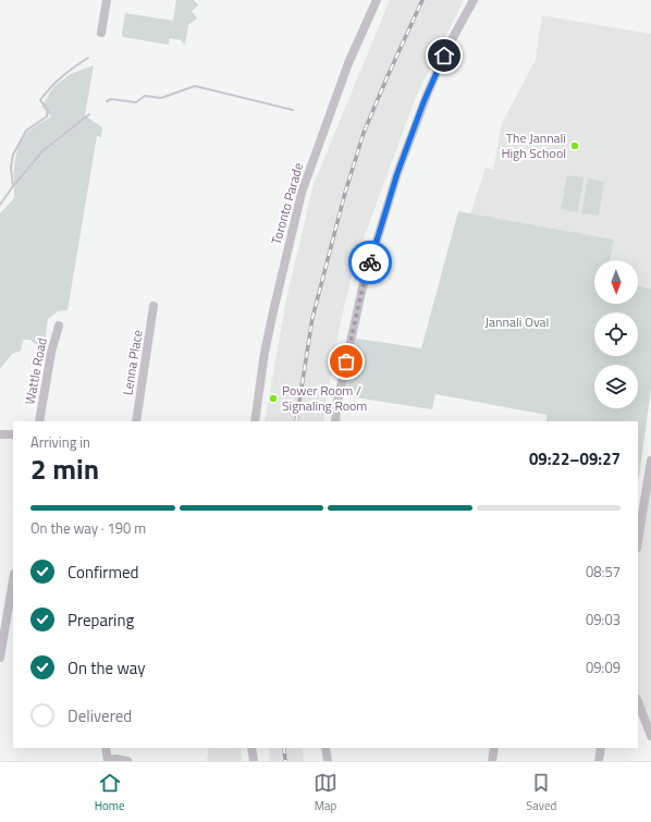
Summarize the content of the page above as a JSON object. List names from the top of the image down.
{
  "streets": {
    "street": ["Toronto Parade", "Lenna Place", "Wattle Road"]
  },
  "parks": ["Jannali Oval"],
  "places": ["The Jannali High School", "Power Room / Signaling Room"],
  "north": "bottom",
  "page": {
    "heading": ["2 min", "Arriving in", "09:22–09:27"],
    "bar": "On the way · 190 m",
    "list": [
      ["Confirmed", "08:57"],
      ["Preparing", "09:03"],
      ["On the way", "09:09"],
      "Delivered"
    ],
    "tabs": ["Home", "Map", "Saved"]
  }
}
